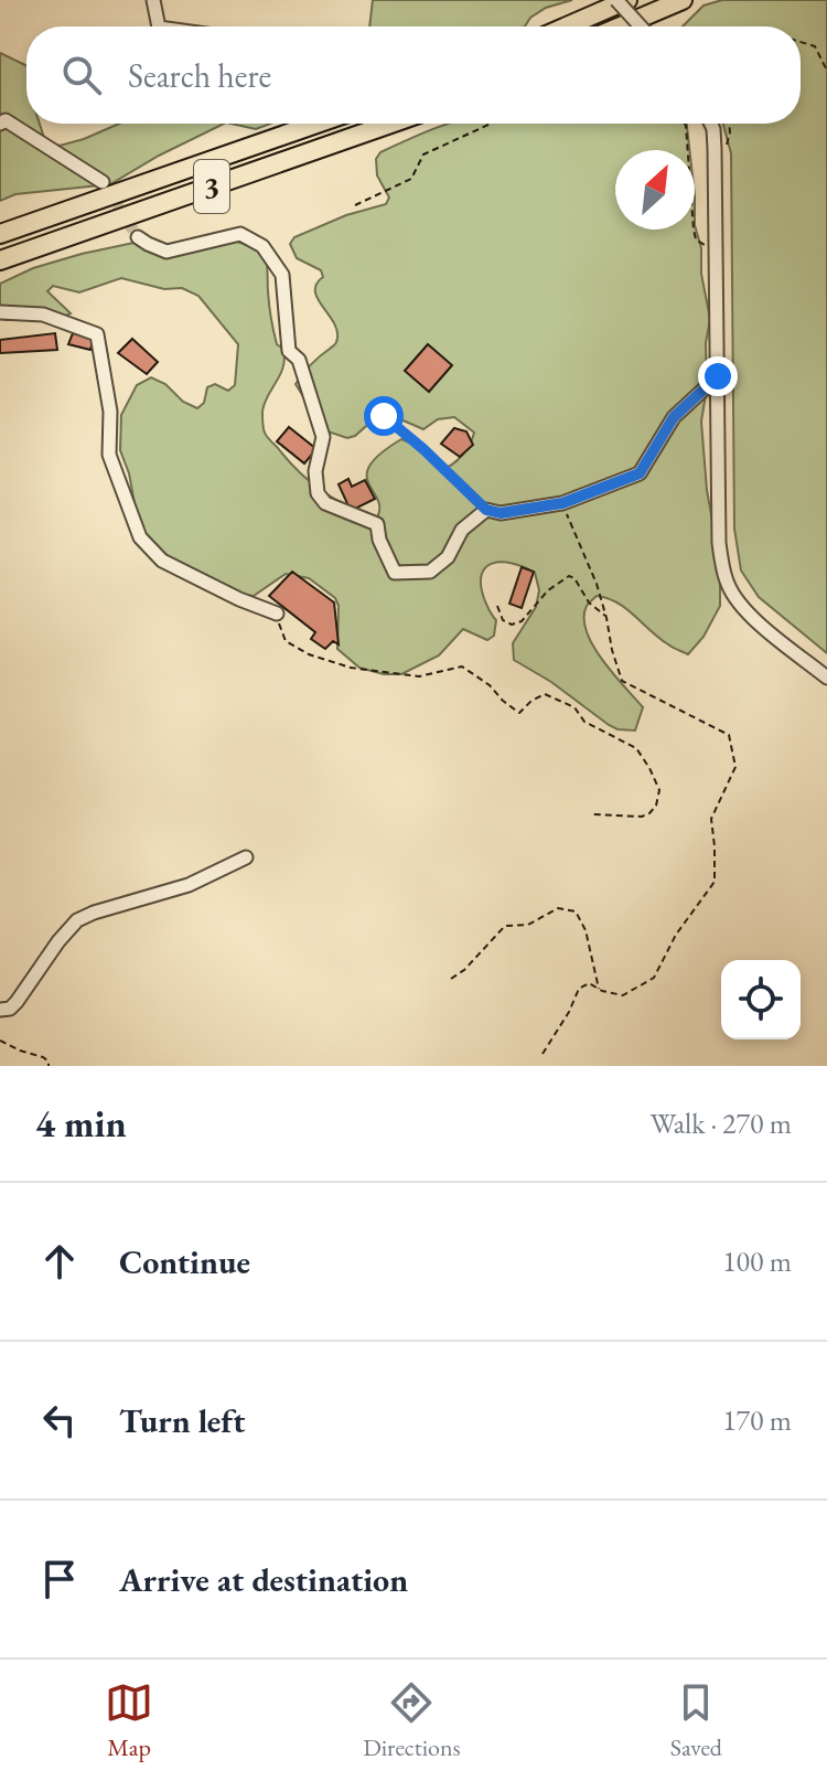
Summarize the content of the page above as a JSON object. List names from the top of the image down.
{
  "streets": {
    "highway": ["3"]
  },
  "north": "top right",
  "page": {
    "search": "Search here",
    "heading": ["4 min", "Walk · 270 m"],
    "list": [
      ["Continue", "100 m"],
      ["Turn left", "170 m"],
      "Arrive at destination"
    ],
    "nav": ["Map", "Directions", "Saved"]
  }
}
